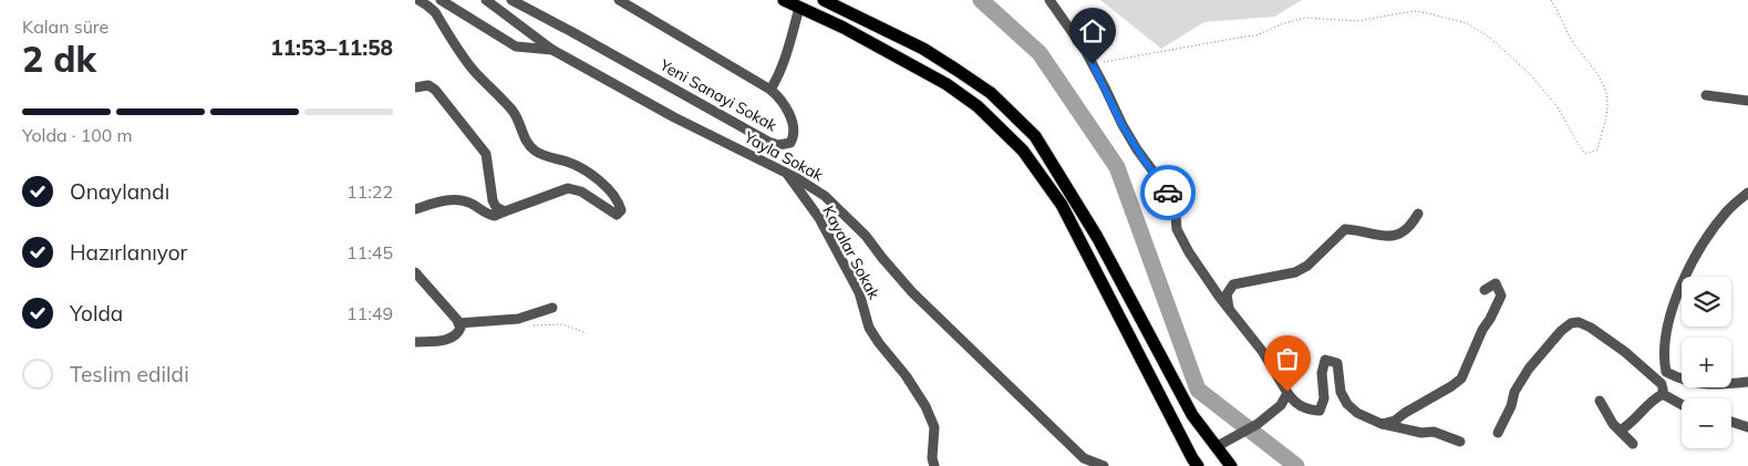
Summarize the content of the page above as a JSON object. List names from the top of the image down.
{
  "streets": {
    "street": ["Yeni Sanayi Sokak", "Yayla Sokak", "Kayalar Sokak"]
  },
  "crossings": [
    ["Yayla Sokak", "Kayalar Sokak"]
  ],
  "page": {
    "heading": ["2 dk", "Kalan süre", "11:53–11:58"],
    "bar": "Yolda · 100 m",
    "list": [
      ["Onaylandı", "11:22"],
      ["Hazırlanıyor", "11:45"],
      ["Yolda", "11:49"],
      "Teslim edildi"
    ],
    "map_buttons": ["+", "−"]
  }
}
